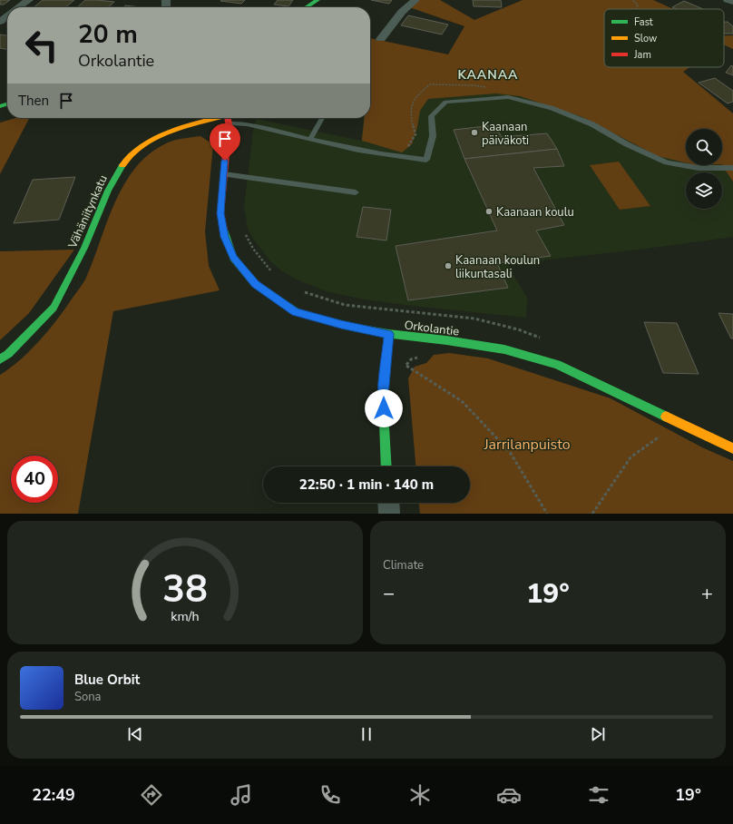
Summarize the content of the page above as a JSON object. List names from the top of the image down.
{
  "streets": {
    "street": ["Vähäniitynkatu", "Orkolantie"]
  },
  "districts": ["KAANAA"],
  "parks": ["Jarrilanpuisto"],
  "places": ["Kaanaan päiväkoti", "Kaanaan koulu", "Kaanaan koulun liikuntasali"],
  "legend": ["Fast", "Slow", "Jam"],
  "page": {
    "turn": ["20 m", "Orkolantie"],
    "then": "Then",
    "limit": "40",
    "trip": "22:50 · 1 min · 140 m",
    "tile": "Climate",
    "heat": ["−", "19°", "+"],
    "song": ["Blue Orbit", "Sona"],
    "tabs": ["22:49", "19°"],
    "gauge": ["38", "km/h"]
  }
}
